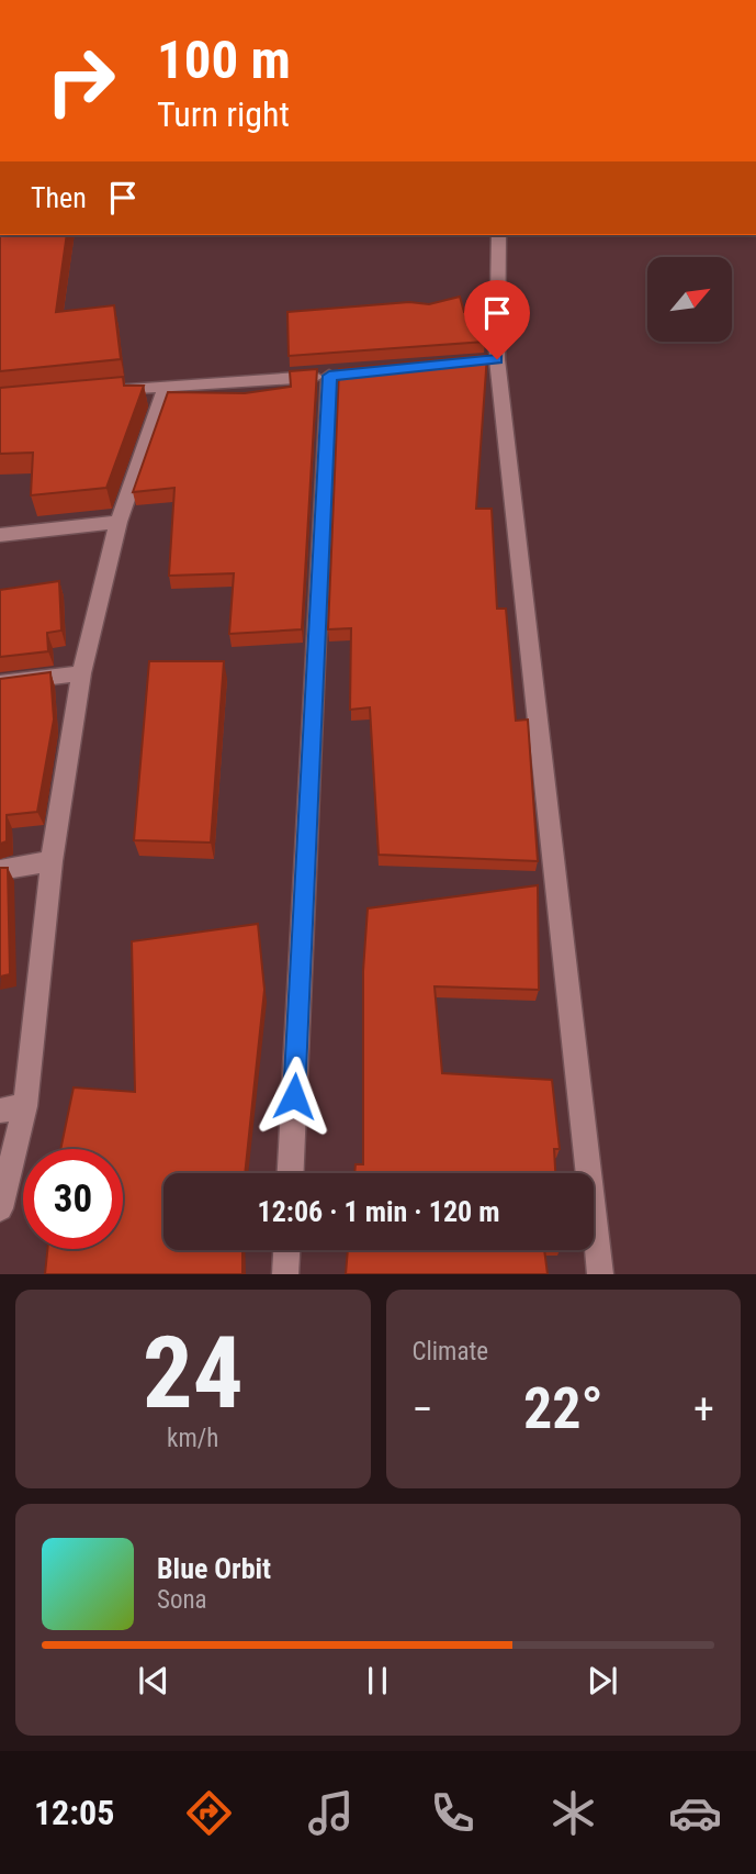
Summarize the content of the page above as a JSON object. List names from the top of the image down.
{
  "north": "top right",
  "page": {
    "turn": ["100 m", "Turn right"],
    "then": "Then",
    "limit": "30",
    "trip": "12:06 · 1 min · 120 m",
    "tile": [
      ["24", "km/h"],
      "Climate"
    ],
    "heat": ["−", "22°", "+"],
    "song": ["Blue Orbit", "Sona"],
    "tabs": "12:05"
  }
}
